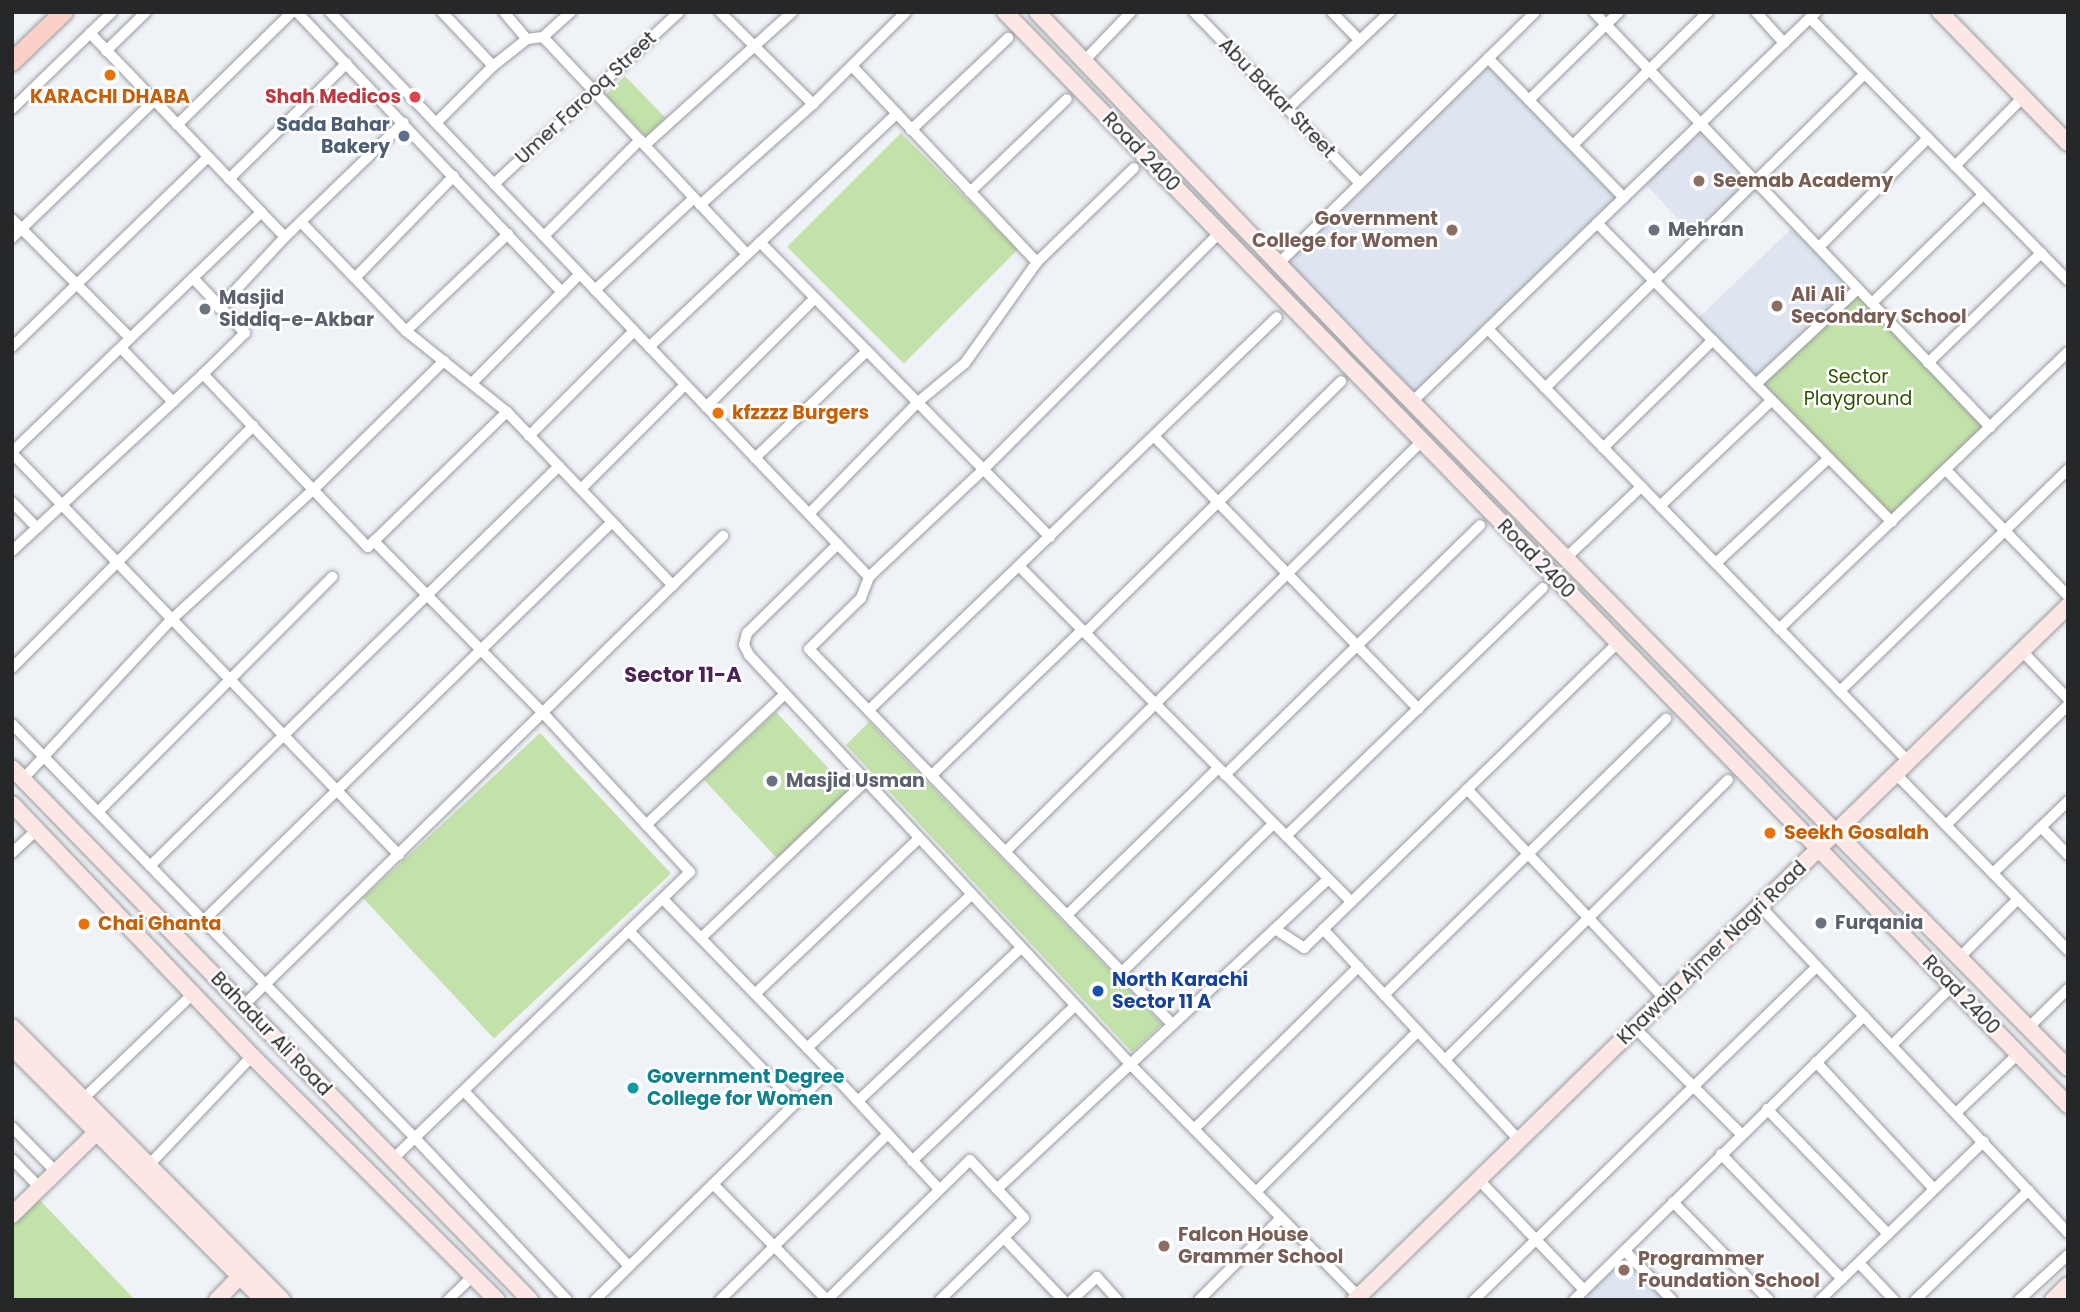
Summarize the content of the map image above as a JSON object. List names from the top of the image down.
{
  "streets": {
    "main road": ["Road 2400", "Khawaja Ajmer Nagri Road", "Bahadur Ali Road"],
    "street": ["Umer Farooq Street", "Abu Bakar Street"]
  },
  "crossings": [
    ["Road 2400", "Khawaja Ajmer Nagri Road"]
  ],
  "districts": ["Sector 11-A"],
  "parks": ["Sector Playground"],
  "places": [
    "KARACHI DHABA",
    "Shah Medicos",
    "Sada Bahar Bakery",
    "Seemab Academy",
    "Government College for Women",
    "Mehran",
    "Ali Ali Secondary School",
    "Masjid Siddiq-e-Akbar",
    "kfzzzz Burgers",
    "Masjid Usman",
    "Seekh Gosalah",
    "Furqania",
    "Chai Ghanta",
    "North Karachi Sector 11 A",
    "Government Degree College for Women",
    "Falcon House Grammer School",
    "Programmer Foundation School"
  ]
}
